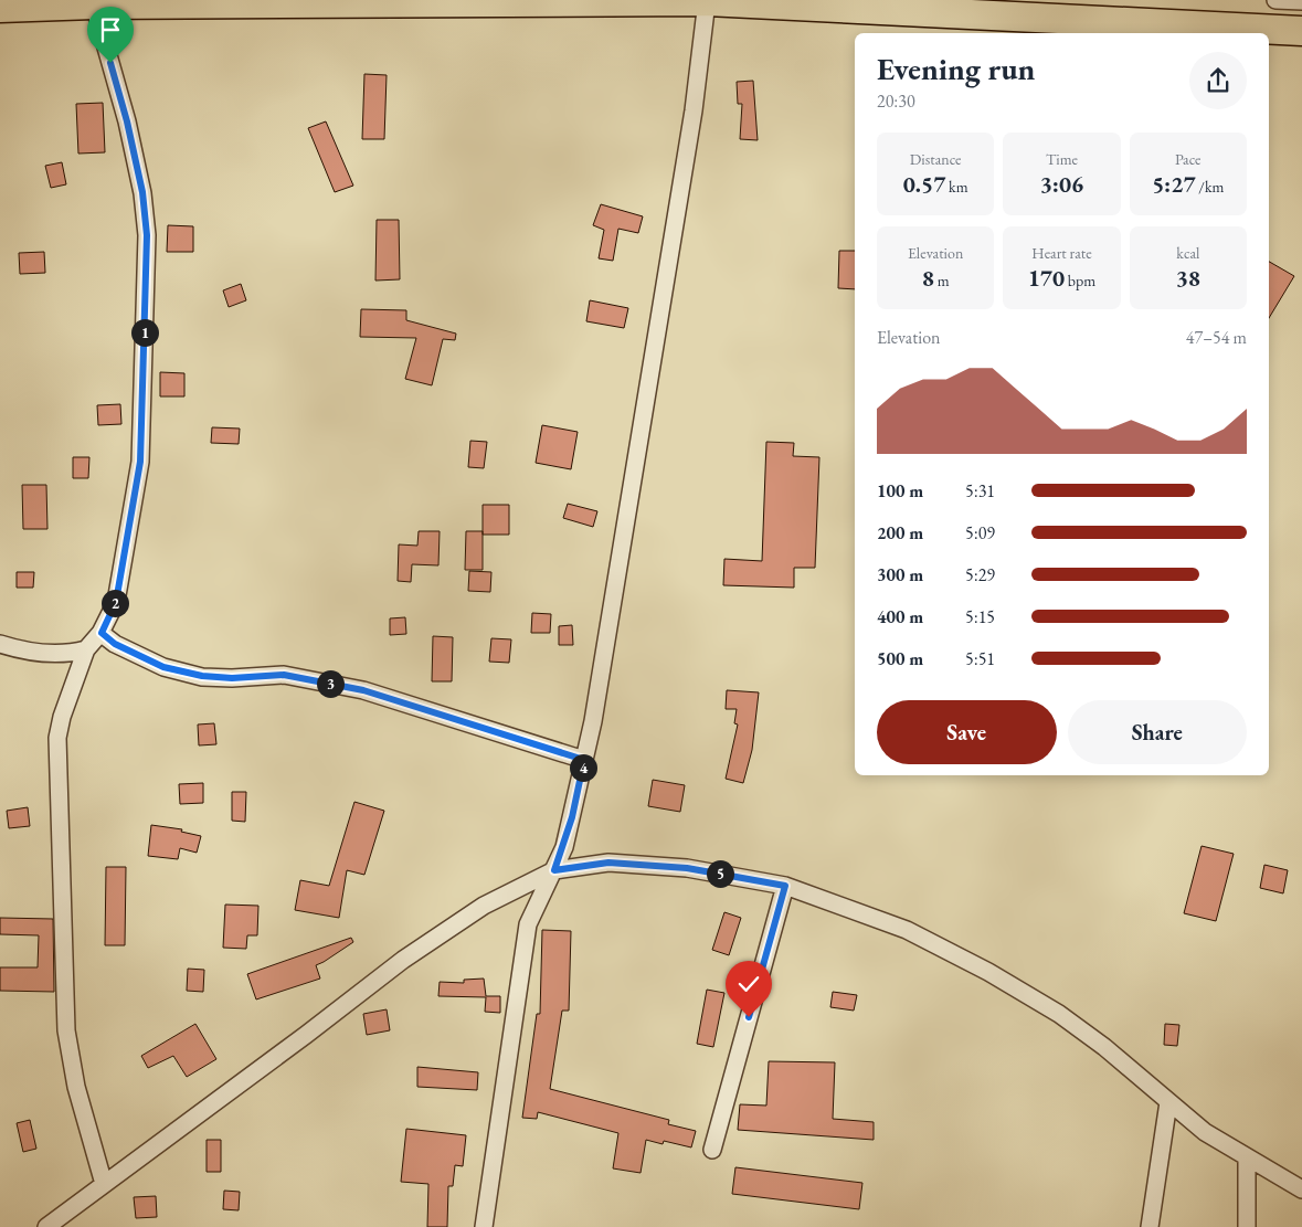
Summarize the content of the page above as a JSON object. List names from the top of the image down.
{
  "page": {
    "heading": ["Evening run", "20:30"],
    "stats": [
      ["Distance", "0.57 km"],
      ["Time", "3:06"],
      ["Pace", "5:27 /km"],
      ["Elevation", "8 m"],
      ["Heart rate", "170 bpm"],
      ["kcal", "38"]
    ],
    "chart": ["Elevation", "47–54 m"],
    "pins": [
      "1",
      "2",
      "3",
      "4",
      "5"
    ],
    "list": [
      {
        "name": "100 m",
        "note": "5:31"
      },
      {
        "name": "200 m",
        "note": "5:09"
      },
      {
        "name": "300 m",
        "note": "5:29"
      },
      {
        "name": "400 m",
        "note": "5:15"
      },
      {
        "name": "500 m",
        "note": "5:51"
      }
    ],
    "buttons": ["Save", "Share"]
  }
}
